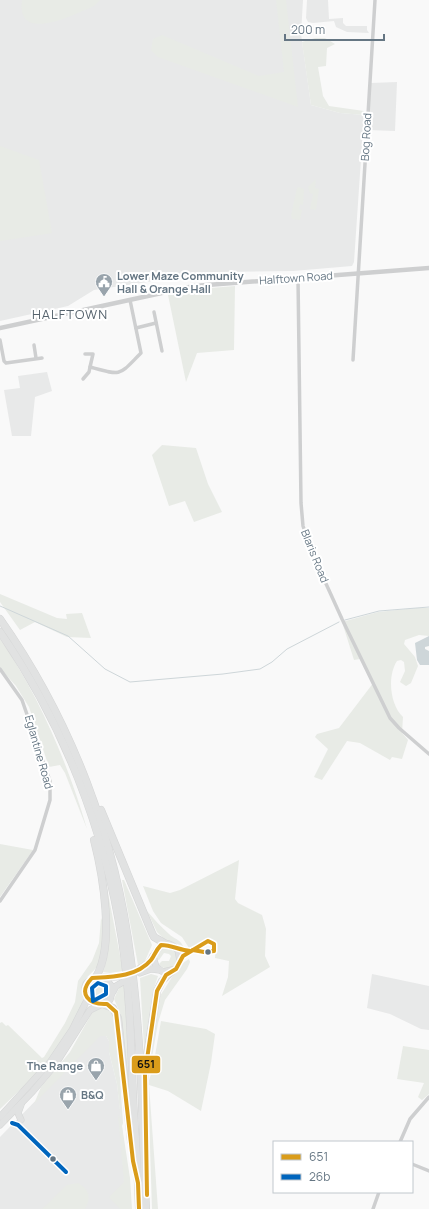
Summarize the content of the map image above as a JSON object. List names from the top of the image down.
{
  "streets": {
    "street": [
      "Bog Road",
      "Halftown Road",
      "Blaris Road",
      "Eglantine Road"
    ]
  },
  "crossings": [
    ["Bog Road", "Halftown Road"],
    ["Halftown Road", "Blaris Road"]
  ],
  "districts": ["HALFTOWN"],
  "places": {
    "public building": ["Lower Maze Community Hall & Orange Hall"],
    "shop": ["The Range", "B&Q"]
  },
  "lines": ["transit line 651", "transit line 26b"],
  "legend": ["651", "26b"],
  "scale_bar": "200 m"
}
